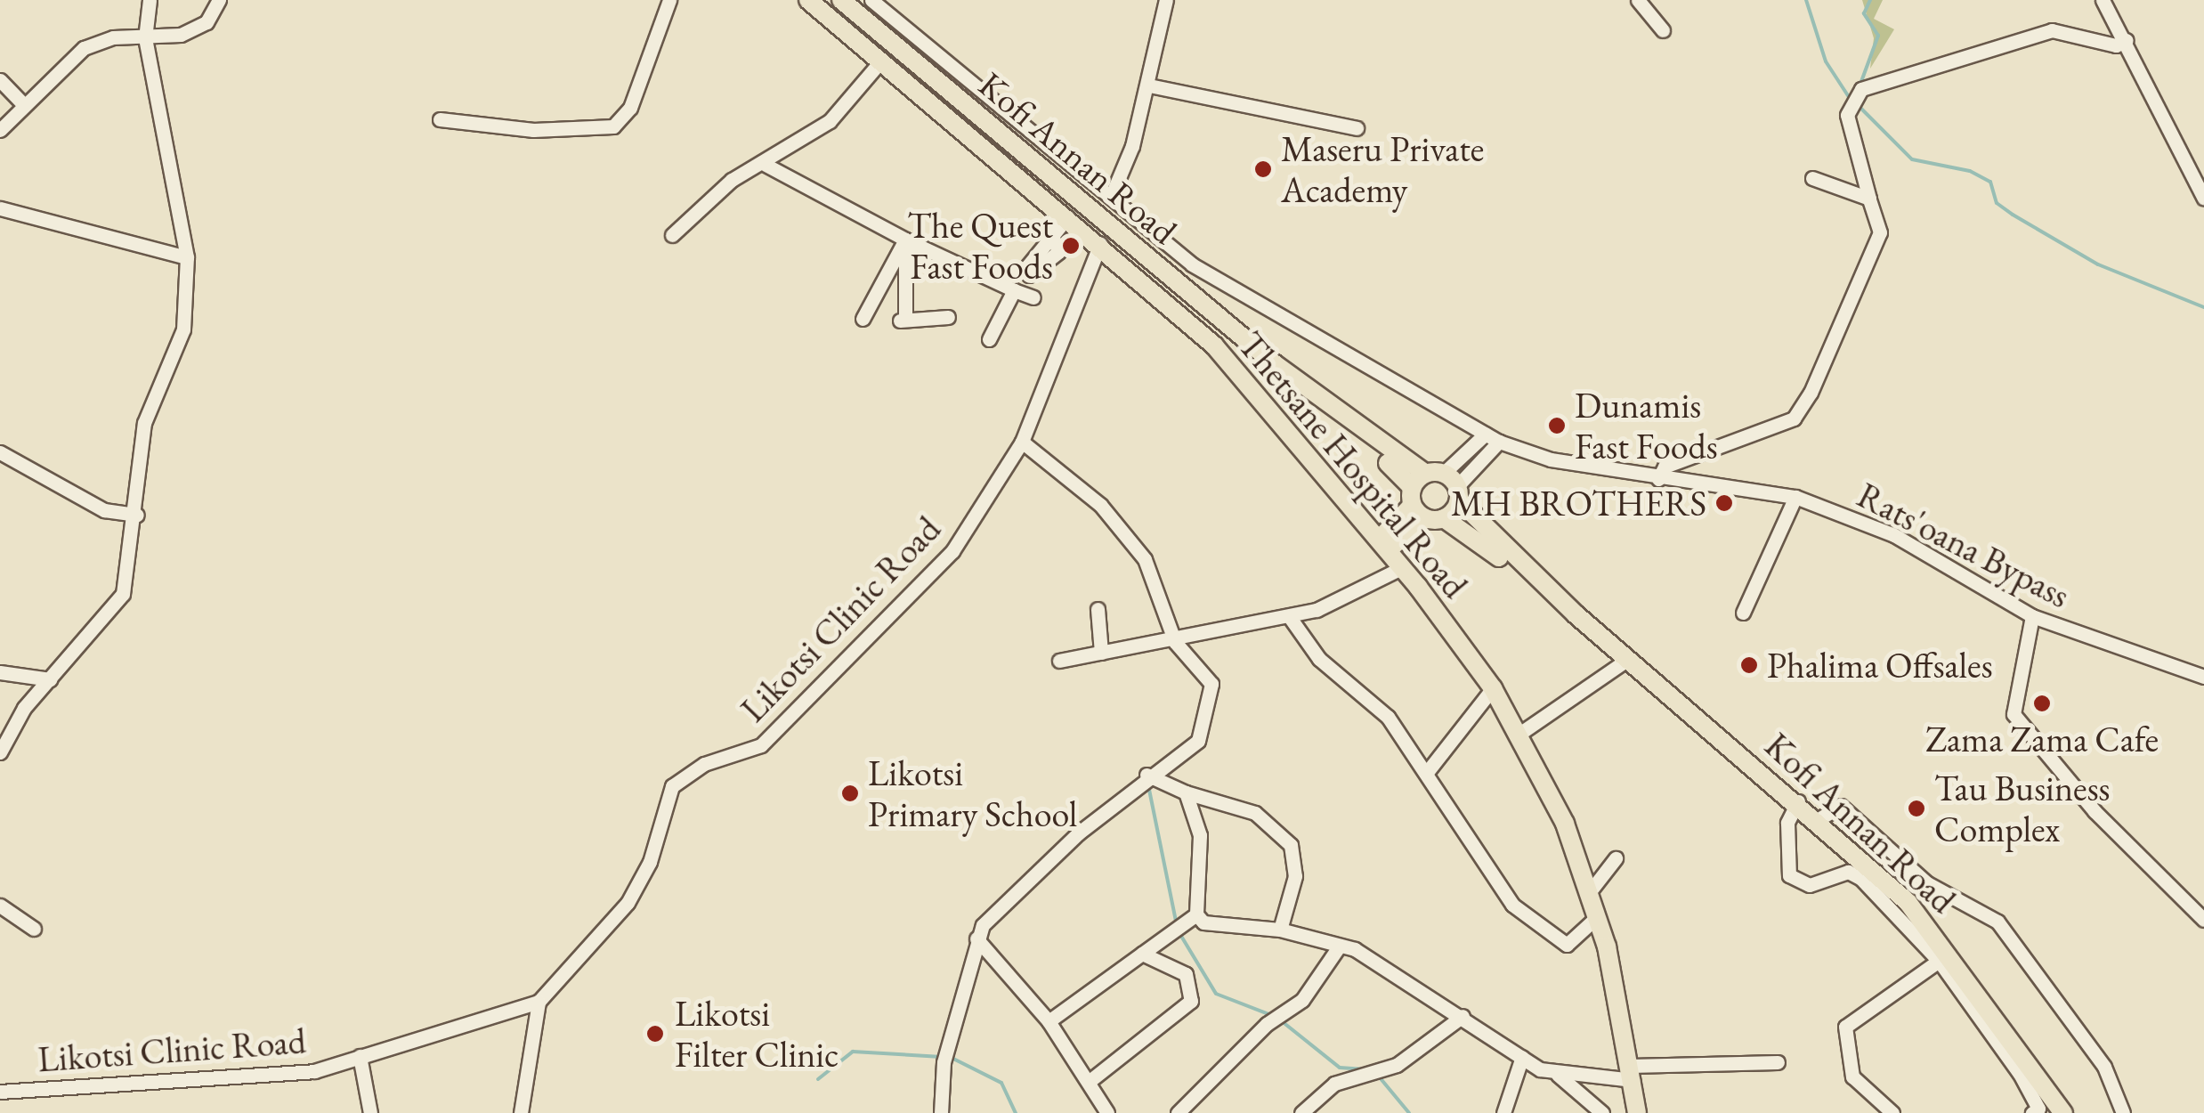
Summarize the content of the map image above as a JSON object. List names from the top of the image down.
{
  "streets": {
    "main road": ["Kofi Annan Road", "Thetsane Hospital Road"],
    "street": ["Rats'oana Bypass", "Likotsi Clinic Road"]
  },
  "crossings": [
    ["Thetsane Hospital Road", "Likotsi Clinic Road"]
  ],
  "places": [
    "Maseru Private Academy",
    "The Quest Fast Foods",
    "Dunamis Fast Foods",
    "MH BROTHERS",
    "Phalima Offsales",
    "Zama Zama Cafe",
    "Likotsi Primary School",
    "Tau Business Complex",
    "Likotsi Filter Clinic"
  ]
}
